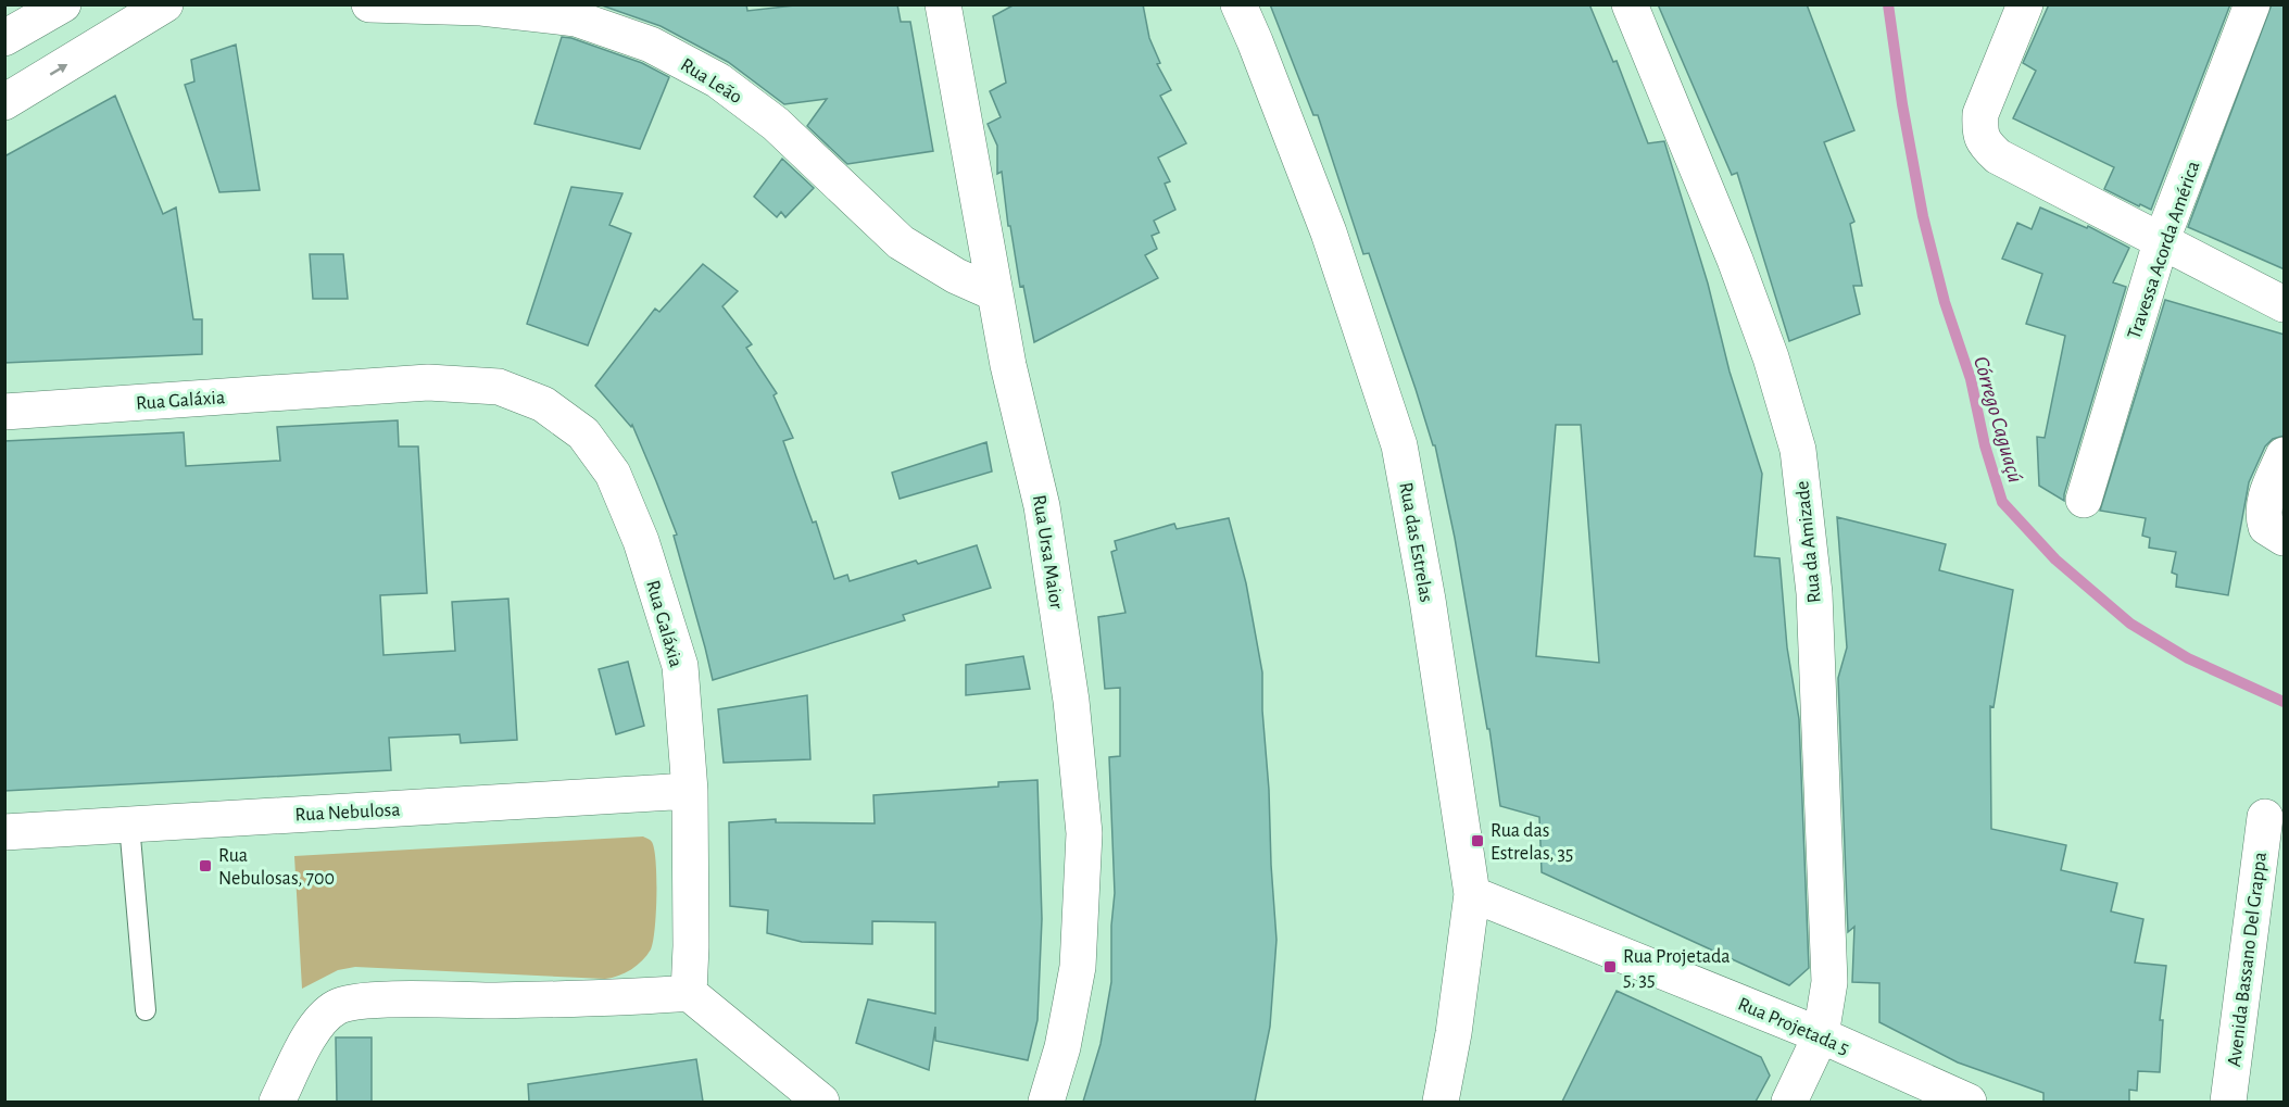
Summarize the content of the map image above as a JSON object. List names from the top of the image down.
{
  "streets": {
    "street": [
      "Rua Leão",
      "Travessa Acorda América",
      "Rua Galáxia",
      "Rua das Estrelas",
      "Rua da Amizade",
      "Rua Ursa Maior",
      "Rua Nebulosa",
      "Avenida Bassano Del Grappa",
      "Rua Projetada 5"
    ]
  },
  "crossings": [
    ["Rua Leão", "Rua Ursa Maior"],
    ["Rua Galáxia", "Rua Nebulosa"],
    ["Rua das Estrelas", "Rua Projetada 5"],
    ["Rua da Amizade", "Rua Projetada 5"]
  ],
  "water": ["Córrego Caguaçú"],
  "places": {
    "transit": ["Rua das Estrelas, 35", "Rua Nebulosas, 700", "Rua Projetada 5, 35"]
  }
}
